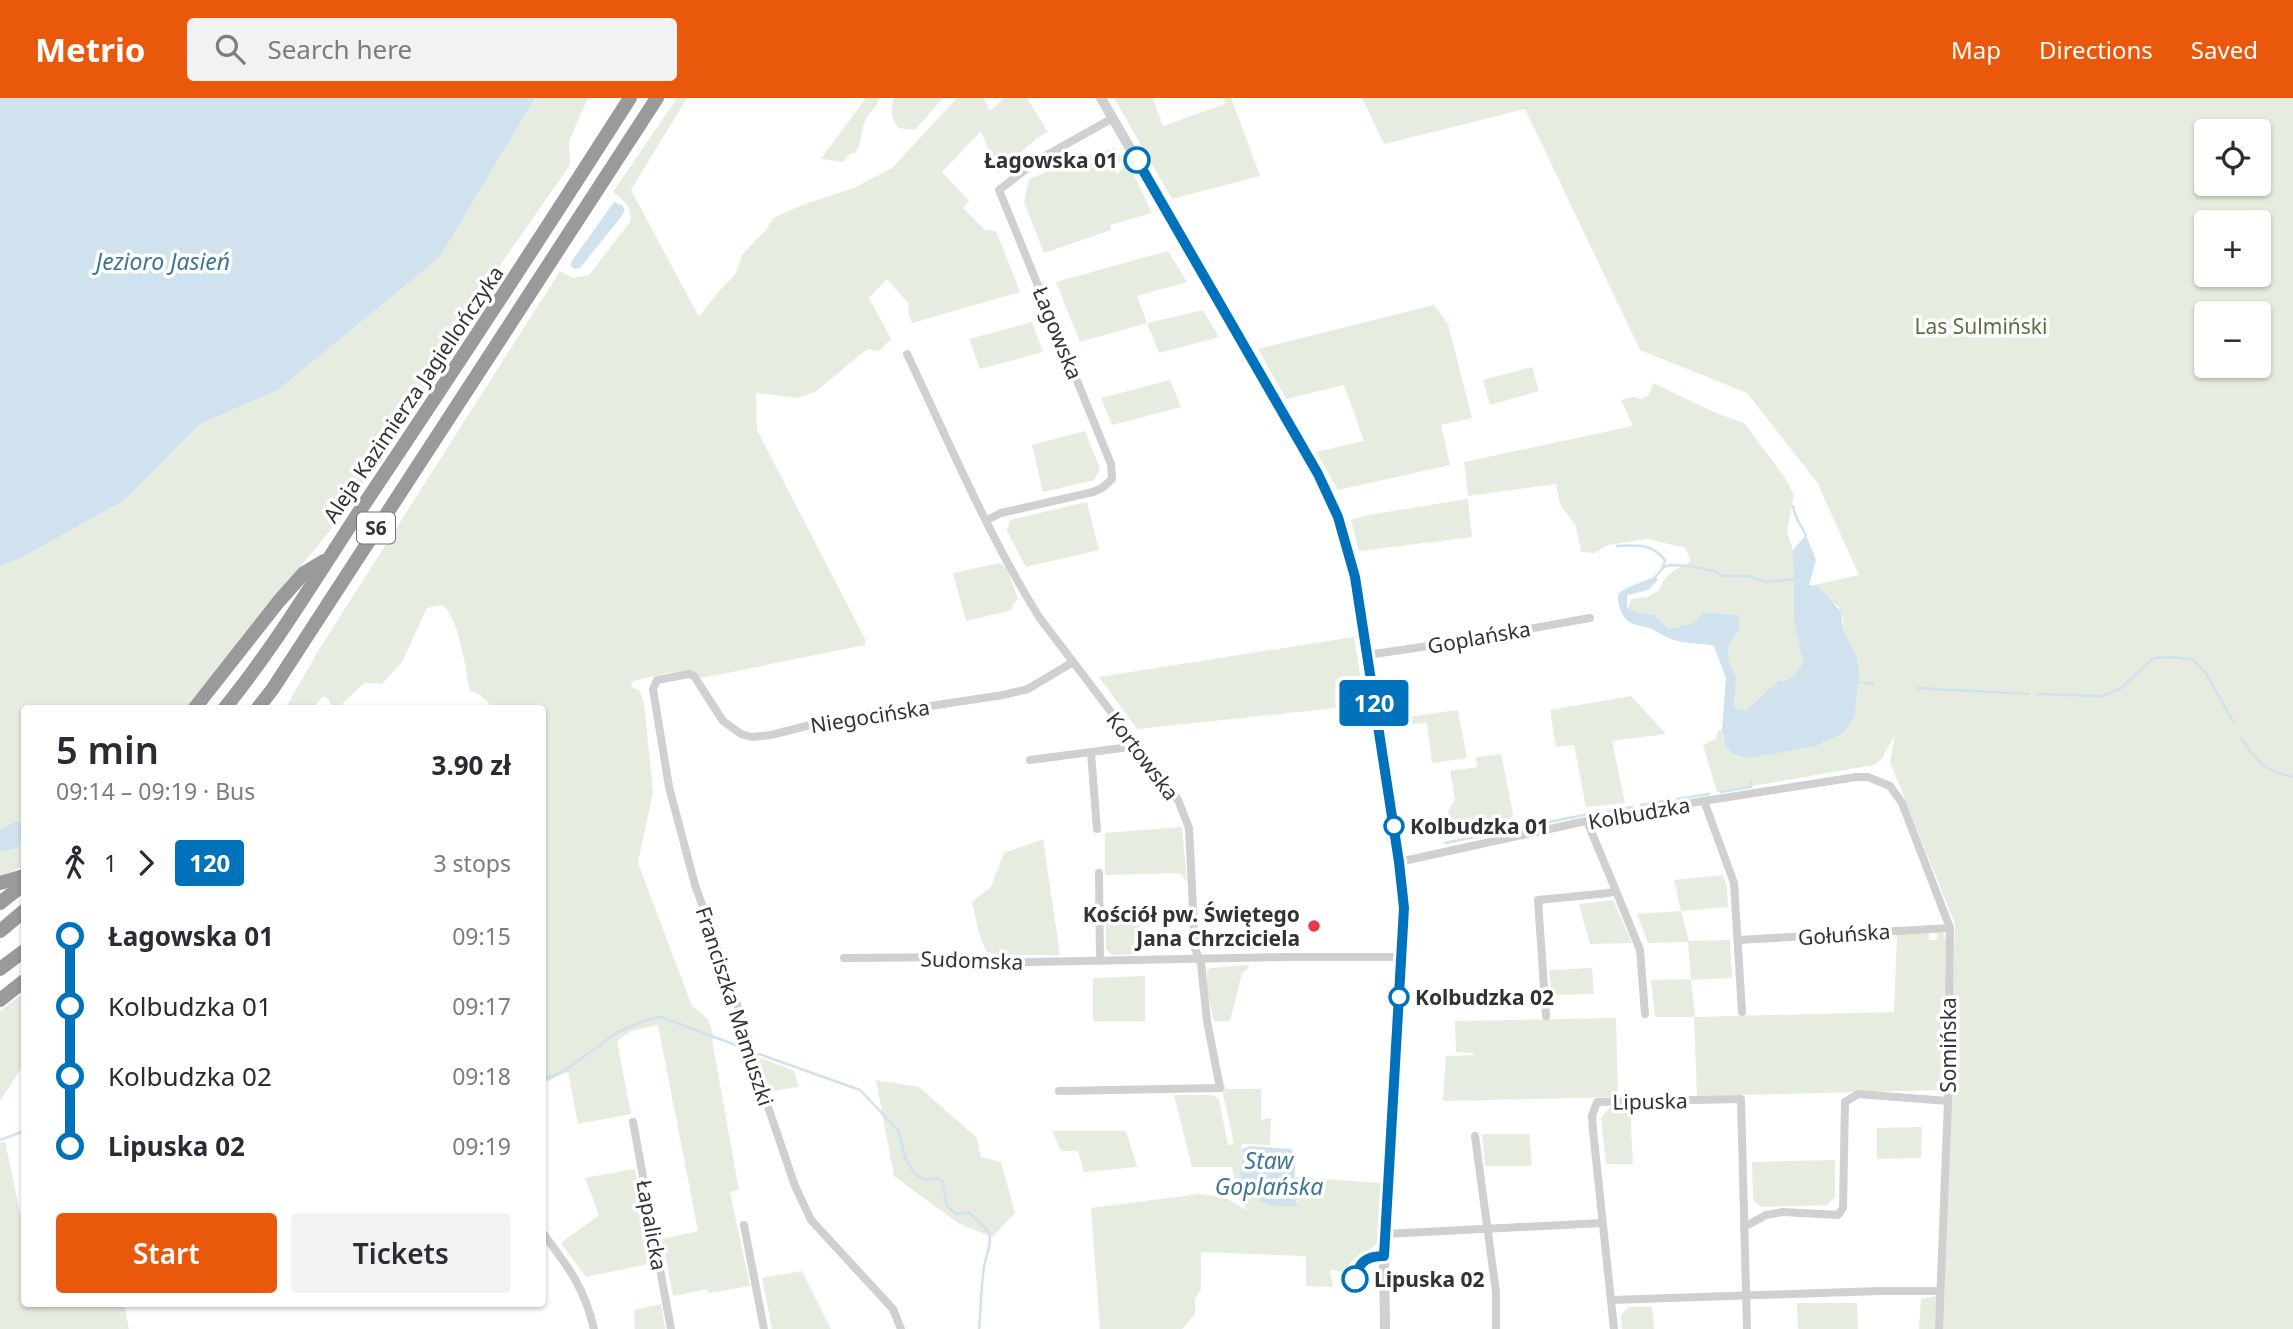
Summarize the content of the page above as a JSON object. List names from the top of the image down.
{
  "streets": {
    "highway": ["Aleja Kazimierza Jagiellończyka", "S6"],
    "street": [
      "Łagowska",
      "Goplańska",
      "Niegocińska",
      "Kortowska",
      "Kolbudzka",
      "Gołuńska",
      "Sudomska",
      "Franciszka Mamuszki",
      "Somińska",
      "Lipuska",
      "Łapalicka"
    ]
  },
  "crossings": [
    ["Łagowska", "Kortowska"],
    ["Niegocińska", "Kortowska"],
    ["Niegocińska", "Franciszka Mamuszki"],
    ["Kortowska", "Sudomska"],
    ["Kolbudzka", "Somińska"],
    ["Gołuńska", "Somińska"]
  ],
  "water": ["Jezioro Jasień", "Staw Goplańska"],
  "parks": ["Las Sulmiński"],
  "places": [
    "Łagowska 01",
    "Kolbudzka 01",
    "Kościół pw. Świętego Jana Chrzciciela",
    "Kolbudzka 02",
    "Lipuska 02"
  ],
  "lines": ["bus line 120"],
  "page": {
    "header": "Metrio",
    "search": "Search here",
    "nav": ["Map", "Directions", "Saved"],
    "on_map": "120",
    "map_buttons": ["+", "−"],
    "heading": ["5 min", "09:14 – 09:19 · Bus", "3.90 zł"],
    "legs": ["1", "120", "3 stops"],
    "list": [
      {
        "name": "Łagowska 01",
        "value": "09:15"
      },
      {
        "name": "Kolbudzka 01",
        "value": "09:17"
      },
      {
        "name": "Kolbudzka 02",
        "value": "09:18"
      },
      {
        "name": "Lipuska 02",
        "value": "09:19"
      }
    ],
    "buttons": ["Start", "Tickets"]
  }
}
